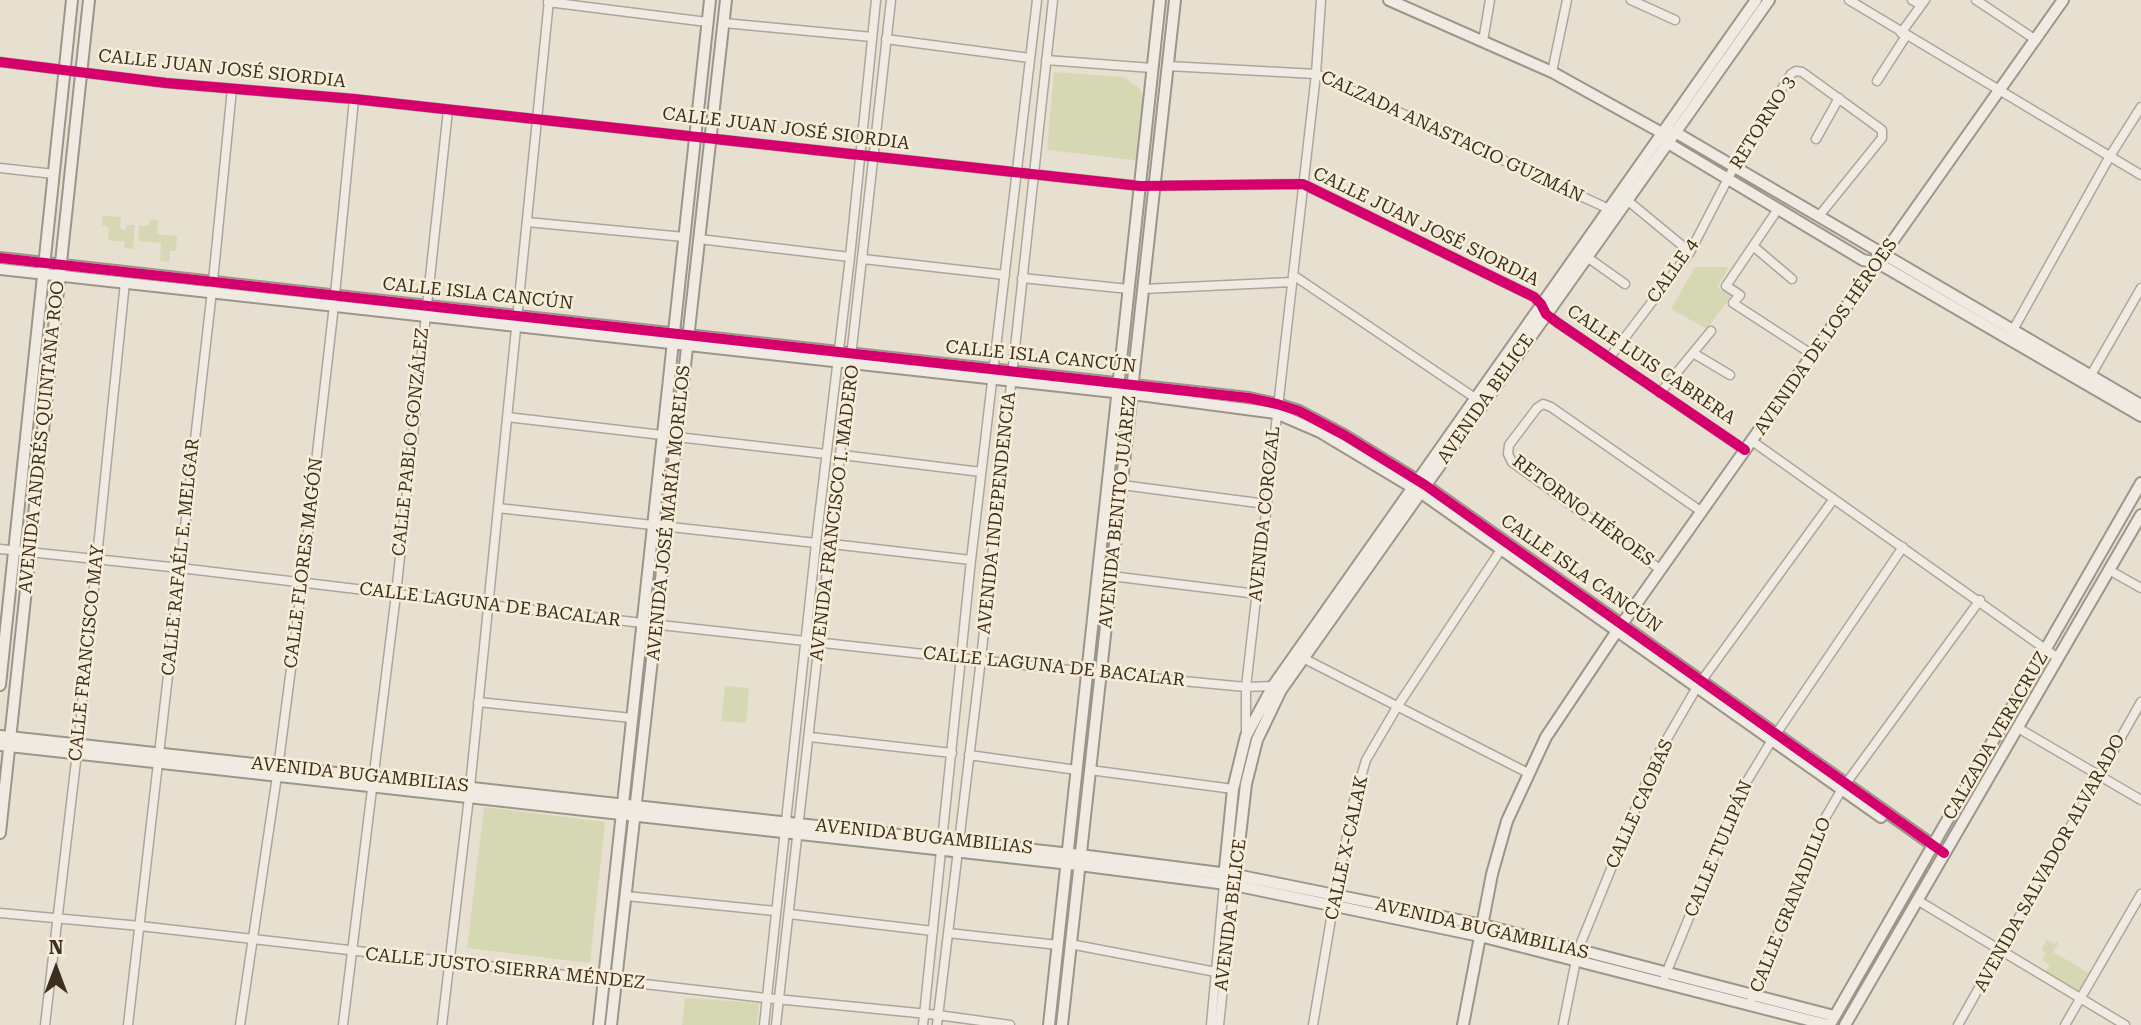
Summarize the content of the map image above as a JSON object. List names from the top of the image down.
{
  "streets": {
    "main road": [
      "CALLE ISLA CANCÚN",
      "AVENIDA DE LOS HÉROES",
      "AVENIDA BELICE",
      "AVENIDA ANDRÉS QUINTANA ROO",
      "AVENIDA BENITO JUÁREZ",
      "AVENIDA JOSÉ MARÍA MORELOS",
      "CALZADA VERACRUZ",
      "AVENIDA BUGAMBILIAS"
    ],
    "street": [
      "CALLE JUAN JOSÉ SIORDIA",
      "RETORNO 3",
      "CALZADA ANASTACIO GUZMÁN",
      "CALLE 4",
      "CALLE LUIS CABRERA",
      "CALLE PABLO GONZÁLEZ",
      "RETORNO HÉROES",
      "AVENIDA FRANCISCO I. MADERO",
      "AVENIDA INDEPENDENCIA",
      "AVENIDA COROZAL",
      "CALLE RAFAÉL E. MELGAR",
      "CALLE FLORES MAGÓN",
      "CALLE LAGUNA DE BACALAR",
      "CALLE FRANCISCO MAY",
      "CALLE CAOBAS",
      "CALLE X-CALAK",
      "CALLE TULIPÁN",
      "AVENIDA SALVADOR ALVARADO",
      "CALLE GRANADILLO",
      "CALLE JUSTO SIERRA MÉNDEZ"
    ]
  },
  "crossings": [
    ["CALLE JUAN JOSÉ SIORDIA", "CALLE LUIS CABRERA"],
    ["CALLE JUAN JOSÉ SIORDIA", "AVENIDA BELICE"],
    ["CALLE JUAN JOSÉ SIORDIA", "AVENIDA ANDRÉS QUINTANA ROO"],
    ["CALLE JUAN JOSÉ SIORDIA", "CALLE PABLO GONZÁLEZ"],
    ["CALLE JUAN JOSÉ SIORDIA", "AVENIDA BENITO JUÁREZ"],
    ["CALLE JUAN JOSÉ SIORDIA", "AVENIDA JOSÉ MARÍA MORELOS"],
    ["CALLE JUAN JOSÉ SIORDIA", "AVENIDA FRANCISCO I. MADERO"],
    ["CALLE JUAN JOSÉ SIORDIA", "AVENIDA INDEPENDENCIA"],
    ["CALLE JUAN JOSÉ SIORDIA", "AVENIDA COROZAL"],
    ["CALLE JUAN JOSÉ SIORDIA", "CALLE RAFAÉL E. MELGAR"],
    ["CALLE JUAN JOSÉ SIORDIA", "CALLE FLORES MAGÓN"],
    ["RETORNO 3", "CALLE 4"],
    ["CALZADA ANASTACIO GUZMÁN", "AVENIDA BELICE"],
    ["CALZADA ANASTACIO GUZMÁN", "AVENIDA BENITO JUÁREZ"],
    ["CALZADA ANASTACIO GUZMÁN", "AVENIDA COROZAL"],
    ["CALLE 4", "CALLE LUIS CABRERA"],
    ["CALLE ISLA CANCÚN", "AVENIDA DE LOS HÉROES"],
    ["CALLE ISLA CANCÚN", "AVENIDA BELICE"],
    ["CALLE ISLA CANCÚN", "AVENIDA ANDRÉS QUINTANA ROO"],
    ["CALLE ISLA CANCÚN", "CALLE PABLO GONZÁLEZ"],
    ["CALLE ISLA CANCÚN", "AVENIDA BENITO JUÁREZ"],
    ["CALLE ISLA CANCÚN", "AVENIDA JOSÉ MARÍA MORELOS"],
    ["CALLE ISLA CANCÚN", "AVENIDA FRANCISCO I. MADERO"],
    ["CALLE ISLA CANCÚN", "AVENIDA INDEPENDENCIA"],
    ["CALLE ISLA CANCÚN", "AVENIDA COROZAL"],
    ["CALLE ISLA CANCÚN", "CALLE RAFAÉL E. MELGAR"],
    ["CALLE ISLA CANCÚN", "CALLE FLORES MAGÓN"],
    ["CALLE ISLA CANCÚN", "CALLE FRANCISCO MAY"],
    ["CALLE ISLA CANCÚN", "CALZADA VERACRUZ"],
    ["CALLE ISLA CANCÚN", "CALLE CAOBAS"],
    ["CALLE ISLA CANCÚN", "CALLE X-CALAK"],
    ["CALLE ISLA CANCÚN", "CALLE TULIPÁN"],
    ["CALLE ISLA CANCÚN", "CALLE GRANADILLO"],
    ["AVENIDA DE LOS HÉROES", "CALLE LUIS CABRERA"],
    ["AVENIDA DE LOS HÉROES", "RETORNO HÉROES"],
    ["AVENIDA DE LOS HÉROES", "AVENIDA BUGAMBILIAS"],
    ["CALLE LUIS CABRERA", "AVENIDA BELICE"],
    ["CALLE LUIS CABRERA", "CALZADA VERACRUZ"],
    ["CALLE LUIS CABRERA", "CALLE CAOBAS"],
    ["CALLE LUIS CABRERA", "CALLE TULIPÁN"],
    ["CALLE LUIS CABRERA", "CALLE GRANADILLO"],
    ["AVENIDA BELICE", "AVENIDA COROZAL"],
    ["AVENIDA BELICE", "CALLE LAGUNA DE BACALAR"],
    ["AVENIDA BELICE", "AVENIDA BUGAMBILIAS"],
    ["AVENIDA ANDRÉS QUINTANA ROO", "CALLE LAGUNA DE BACALAR"],
    ["AVENIDA ANDRÉS QUINTANA ROO", "AVENIDA BUGAMBILIAS"],
    ["CALLE PABLO GONZÁLEZ", "CALLE LAGUNA DE BACALAR"],
    ["CALLE PABLO GONZÁLEZ", "AVENIDA BUGAMBILIAS"],
    ["CALLE PABLO GONZÁLEZ", "CALLE JUSTO SIERRA MÉNDEZ"],
    ["AVENIDA BENITO JUÁREZ", "CALLE LAGUNA DE BACALAR"],
    ["AVENIDA BENITO JUÁREZ", "AVENIDA BUGAMBILIAS"],
    ["AVENIDA JOSÉ MARÍA MORELOS", "CALLE LAGUNA DE BACALAR"],
    ["AVENIDA JOSÉ MARÍA MORELOS", "AVENIDA BUGAMBILIAS"],
    ["AVENIDA JOSÉ MARÍA MORELOS", "CALLE JUSTO SIERRA MÉNDEZ"],
    ["AVENIDA FRANCISCO I. MADERO", "CALLE LAGUNA DE BACALAR"],
    ["AVENIDA FRANCISCO I. MADERO", "AVENIDA BUGAMBILIAS"],
    ["AVENIDA FRANCISCO I. MADERO", "CALLE JUSTO SIERRA MÉNDEZ"],
    ["AVENIDA INDEPENDENCIA", "CALLE LAGUNA DE BACALAR"],
    ["AVENIDA INDEPENDENCIA", "AVENIDA BUGAMBILIAS"],
    ["AVENIDA INDEPENDENCIA", "CALLE JUSTO SIERRA MÉNDEZ"],
    ["AVENIDA COROZAL", "CALLE LAGUNA DE BACALAR"],
    ["CALLE RAFAÉL E. MELGAR", "CALLE LAGUNA DE BACALAR"],
    ["CALLE RAFAÉL E. MELGAR", "AVENIDA BUGAMBILIAS"],
    ["CALLE RAFAÉL E. MELGAR", "CALLE JUSTO SIERRA MÉNDEZ"],
    ["CALLE FLORES MAGÓN", "CALLE LAGUNA DE BACALAR"],
    ["CALLE FLORES MAGÓN", "AVENIDA BUGAMBILIAS"],
    ["CALLE FLORES MAGÓN", "CALLE JUSTO SIERRA MÉNDEZ"],
    ["CALLE LAGUNA DE BACALAR", "CALLE FRANCISCO MAY"],
    ["CALLE FRANCISCO MAY", "AVENIDA BUGAMBILIAS"],
    ["CALLE FRANCISCO MAY", "CALLE JUSTO SIERRA MÉNDEZ"],
    ["CALZADA VERACRUZ", "AVENIDA BUGAMBILIAS"],
    ["AVENIDA BUGAMBILIAS", "CALLE CAOBAS"],
    ["AVENIDA BUGAMBILIAS", "CALLE X-CALAK"],
    ["AVENIDA BUGAMBILIAS", "CALLE TULIPÁN"],
    ["AVENIDA BUGAMBILIAS", "CALLE GRANADILLO"]
  ],
  "north": "top"
}
